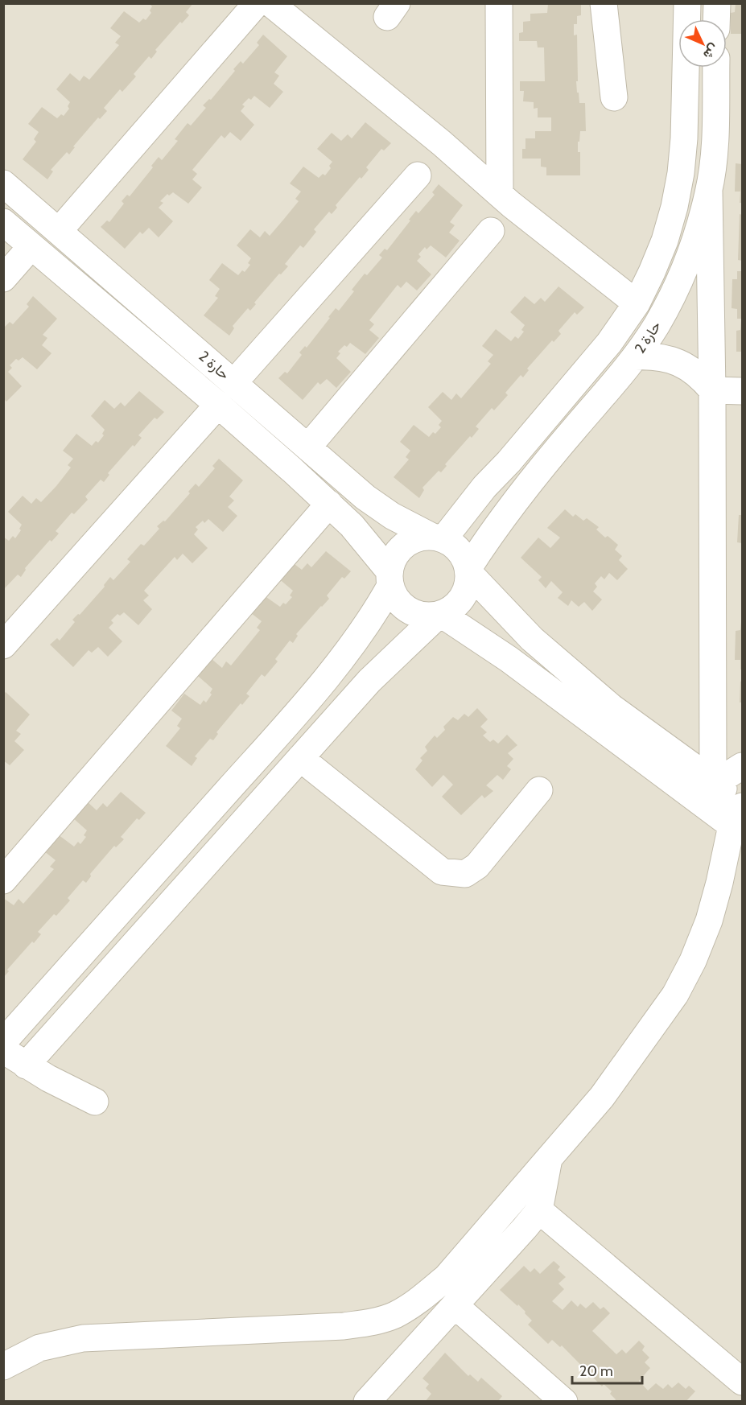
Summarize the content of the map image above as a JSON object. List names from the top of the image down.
{
  "streets": {
    "street": ["حارة 2"]
  },
  "scale_bar": "20 m",
  "north": "bottom right"
}
